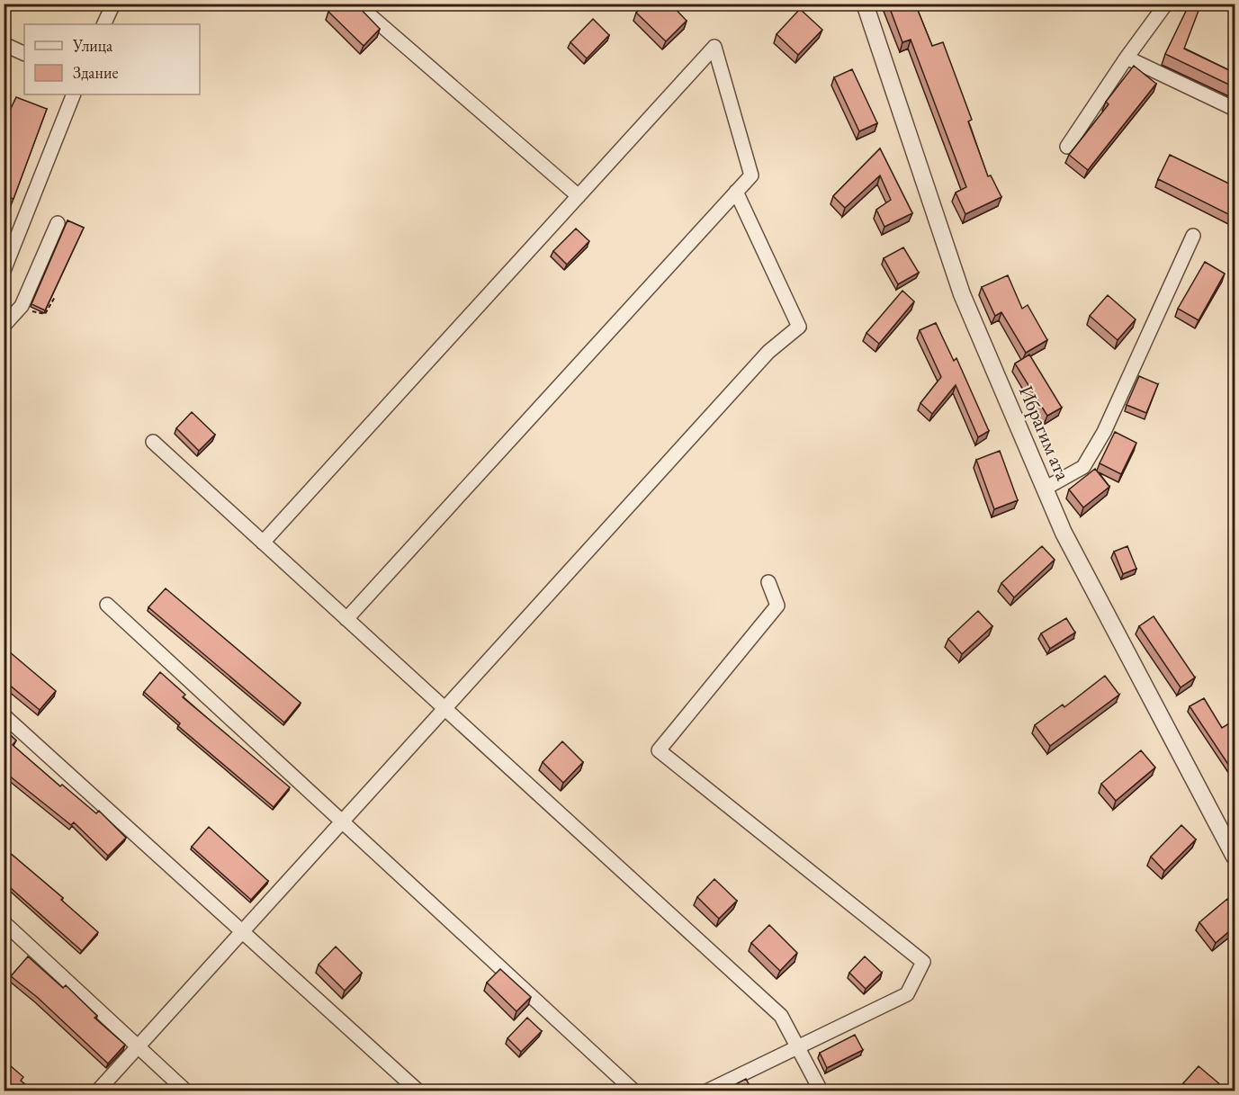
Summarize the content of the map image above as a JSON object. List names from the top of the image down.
{
  "streets": {
    "street": ["Ибрагим ата"]
  },
  "legend": ["Улица", "Здание"]
}
